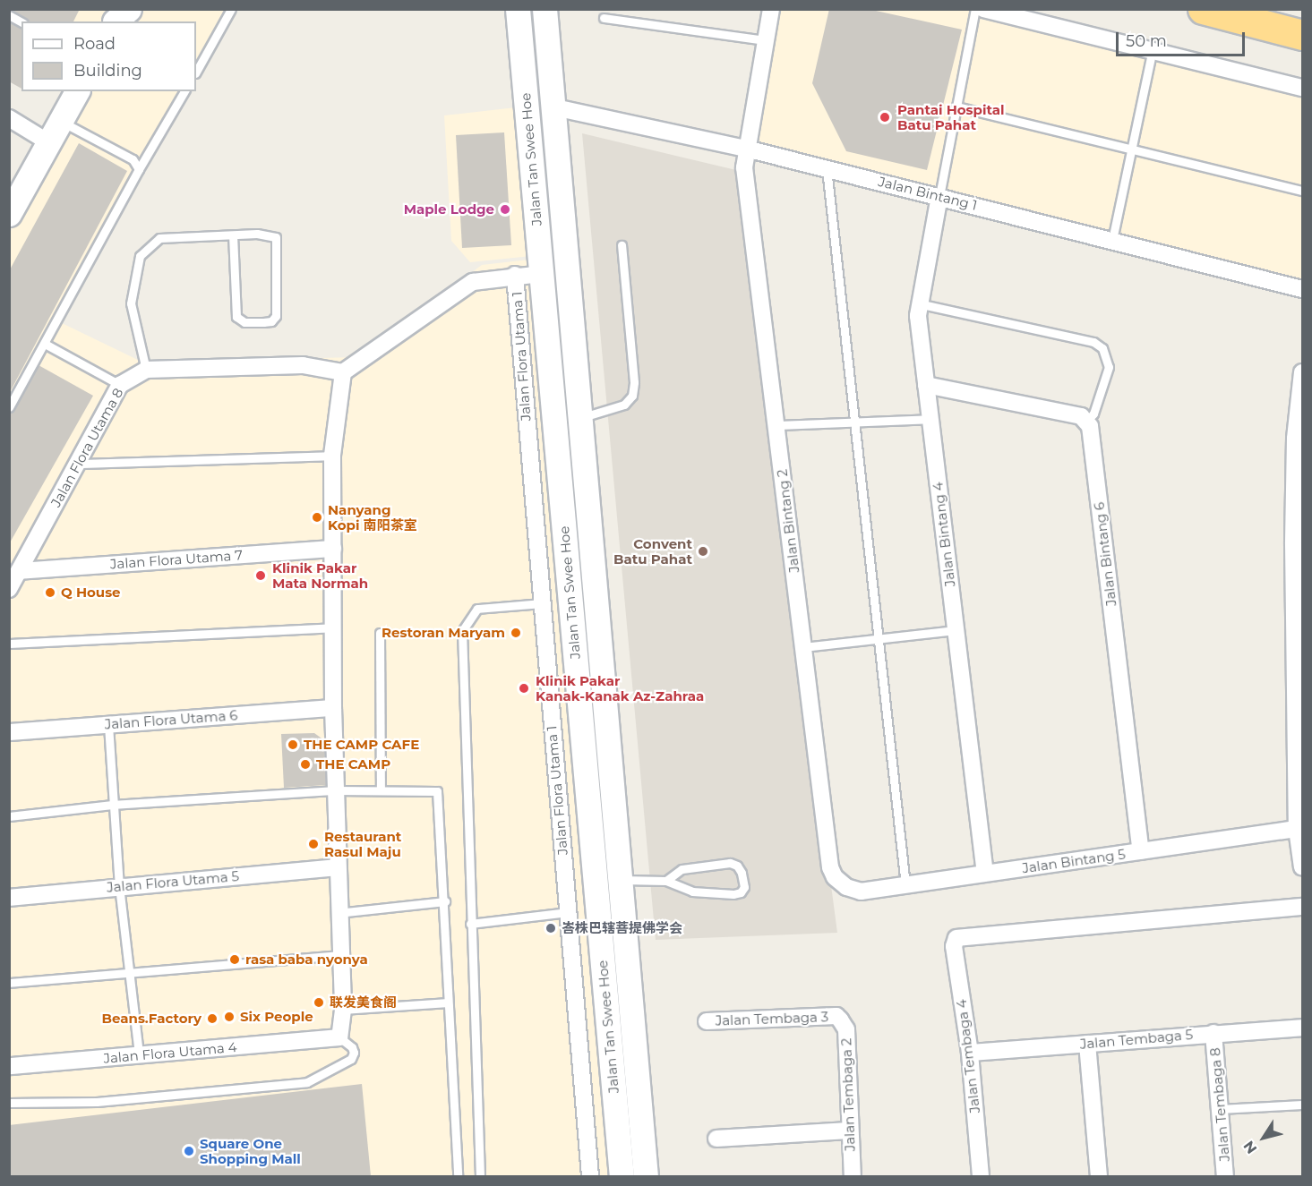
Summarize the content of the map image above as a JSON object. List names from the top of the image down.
{
  "streets": {
    "main road": ["Jalan Tan Swee Hoe"],
    "street": [
      "Jalan Bintang 1",
      "Jalan Flora Utama 1",
      "Jalan Flora Utama 8",
      "Jalan Bintang 2",
      "Jalan Bintang 4",
      "Jalan Bintang 6",
      "Jalan Flora Utama 7",
      "Jalan Flora Utama 6",
      "Jalan Bintang 5",
      "Jalan Flora Utama 5",
      "Jalan Tembaga 3",
      "Jalan Tembaga 5",
      "Jalan Flora Utama 4",
      "Jalan Tembaga 4",
      "Jalan Tembaga 2",
      "Jalan Tembaga 8"
    ]
  },
  "crossings": [
    ["Jalan Tan Swee Hoe", "Jalan Bintang 1"],
    ["Jalan Bintang 1", "Jalan Bintang 2"],
    ["Jalan Bintang 1", "Jalan Bintang 4"],
    ["Jalan Flora Utama 8", "Jalan Flora Utama 7"],
    ["Jalan Bintang 2", "Jalan Bintang 5"],
    ["Jalan Bintang 4", "Jalan Bintang 5"],
    ["Jalan Bintang 6", "Jalan Bintang 5"],
    ["Jalan Tembaga 3", "Jalan Tembaga 2"],
    ["Jalan Tembaga 5", "Jalan Tembaga 4"],
    ["Jalan Tembaga 5", "Jalan Tembaga 8"]
  ],
  "places": [
    "Pantai Hospital Batu Pahat",
    "Maple Lodge",
    "Nanyang Kopi 南阳茶室",
    "Convent Batu Pahat",
    "Klinik Pakar Mata Normah",
    "Q House",
    "Restoran Maryam",
    "Klinik Pakar Kanak-Kanak Az-Zahraa",
    "THE CAMP CAFE",
    "THE CAMP",
    "Restaurant Rasul Maju",
    "峇株巴辖菩提佛学会",
    "rasa baba nyonya",
    "联发美食阁",
    "Six People",
    "Beans.Factory",
    "Square One Shopping Mall"
  ],
  "legend": ["Road", "Building"],
  "scale_bar": "50 m",
  "north": "bottom left"
}
